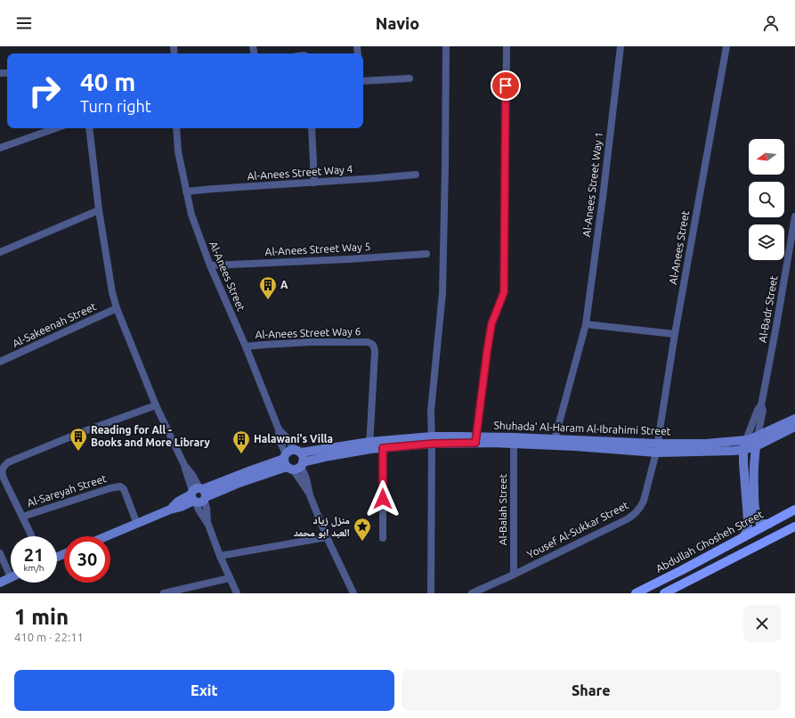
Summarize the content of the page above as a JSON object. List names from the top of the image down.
{
  "streets": {
    "main road": ["Abdullah Ghosheh Street"],
    "street": [
      "Al-Anees Street Way 4",
      "Al-Anees Street Way 1",
      "Al-Anees Street",
      "Al-Anees Street Way 5",
      "Al-Badr Street",
      "Al-Sakeenah Street",
      "Al-Anees Street Way 6",
      "Shuhada' Al-Haram Al-Ibrahimi Street",
      "Al-Sareyah Street",
      "Al-Balah Street",
      "Yousef Al-Sukkar Street"
    ]
  },
  "crossings": [
    ["Al-Anees Street Way 4", "Al-Anees Street"],
    ["Al-Anees Street Way 1", "Shuhada' Al-Haram Al-Ibrahimi Street"],
    ["Al-Anees Street", "Al-Anees Street Way 5"],
    ["Al-Anees Street", "Al-Anees Street Way 6"],
    ["Al-Anees Street", "Shuhada' Al-Haram Al-Ibrahimi Street"],
    ["Al-Anees Street", "Yousef Al-Sukkar Street"],
    ["Al-Badr Street", "Shuhada' Al-Haram Al-Ibrahimi Street"],
    ["Al-Anees Street Way 6", "Shuhada' Al-Haram Al-Ibrahimi Street"],
    ["Shuhada' Al-Haram Al-Ibrahimi Street", "Al-Sareyah Street"],
    ["Shuhada' Al-Haram Al-Ibrahimi Street", "Al-Balah Street"],
    ["Shuhada' Al-Haram Al-Ibrahimi Street", "Yousef Al-Sukkar Street"],
    ["Al-Balah Street", "Yousef Al-Sukkar Street"]
  ],
  "places": {
    "building": ["A", "Reading for All - Books and More Library", "Halawani's Villa"],
    "place": ["منزل زياد العبد ابو محمد"]
  },
  "north": "left",
  "page": {
    "header": "Navio",
    "turn": ["40 m", "Turn right"],
    "speed": "21 km/h",
    "limit": "30",
    "heading": ["1 min", "410 m · 22:11"],
    "buttons": ["Exit", "Share"]
  }
}
